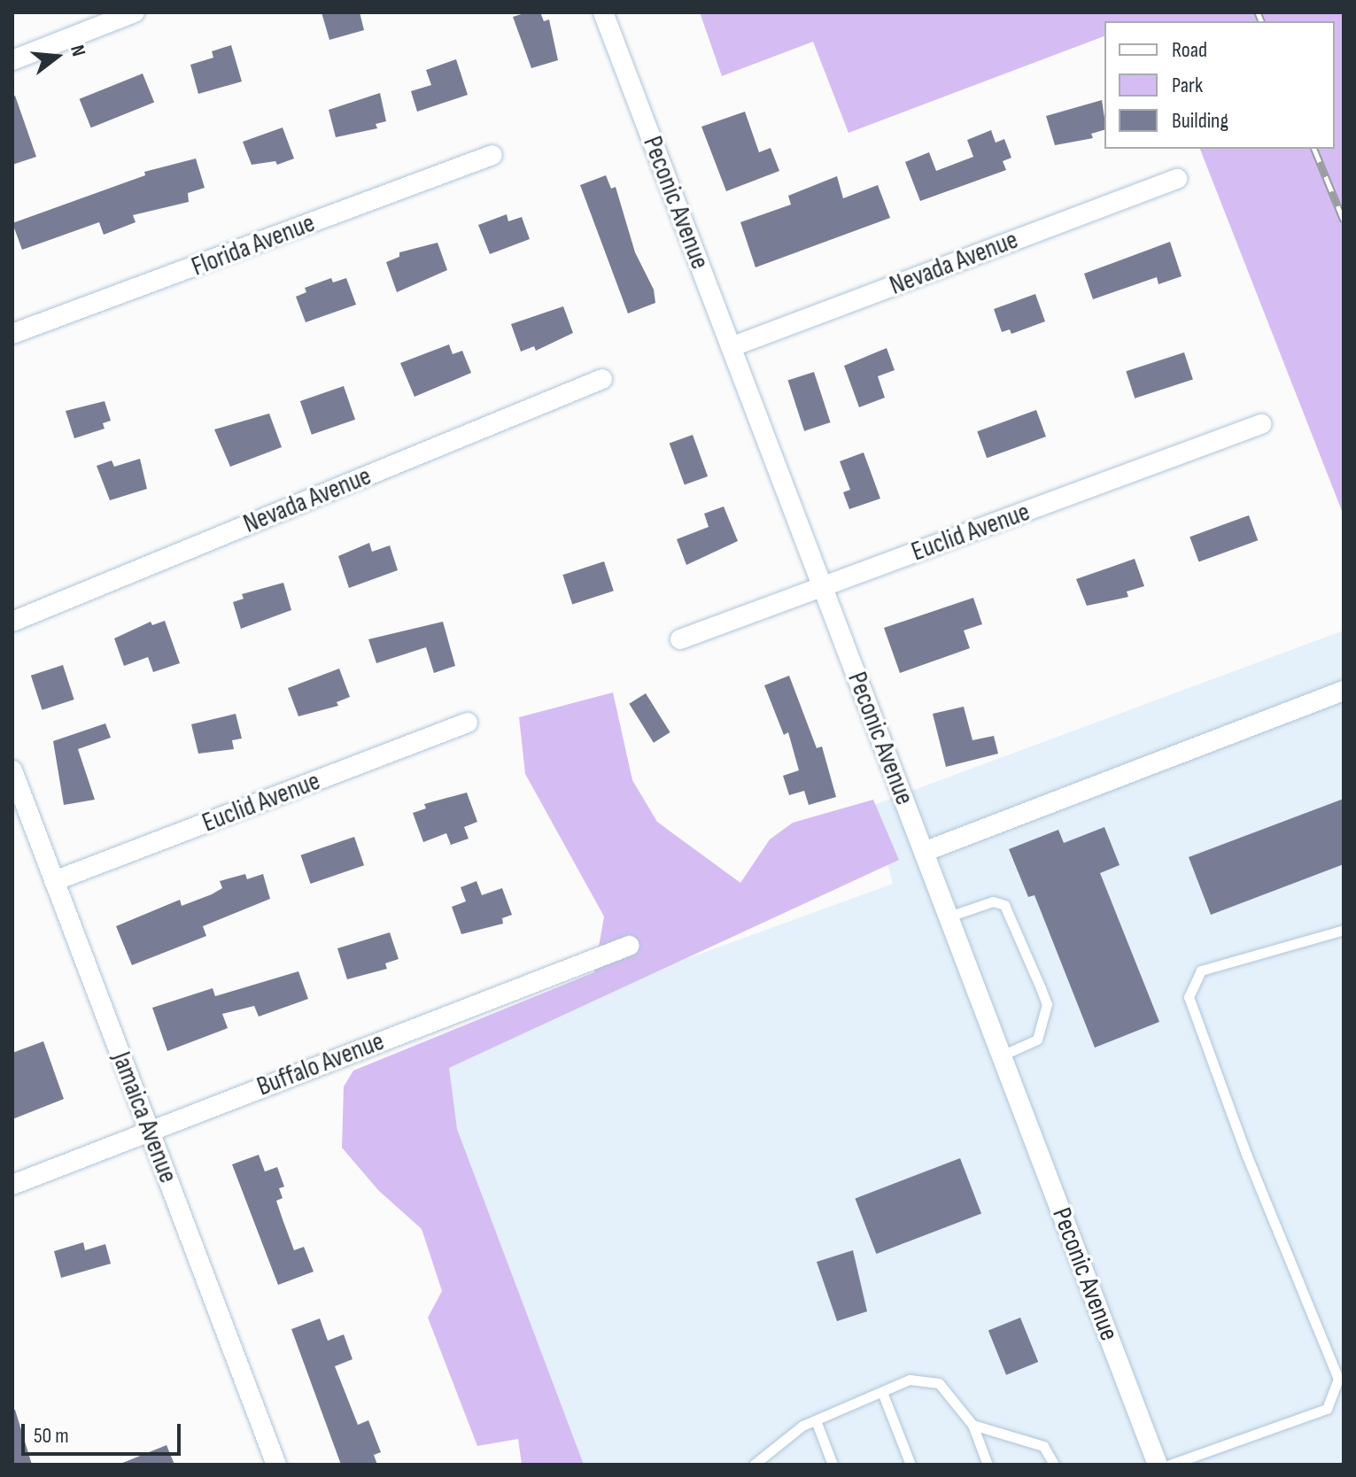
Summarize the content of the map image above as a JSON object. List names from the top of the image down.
{
  "streets": {
    "street": [
      "Peconic Avenue",
      "Florida Avenue",
      "Nevada Avenue",
      "Euclid Avenue",
      "Buffalo Avenue",
      "Jamaica Avenue"
    ]
  },
  "crossings": [
    ["Peconic Avenue", "Nevada Avenue"],
    ["Peconic Avenue", "Euclid Avenue"],
    ["Euclid Avenue", "Jamaica Avenue"],
    ["Buffalo Avenue", "Jamaica Avenue"]
  ],
  "legend": ["Road", "Park", "Building"],
  "scale_bar": "50 m",
  "north": "right"
}
